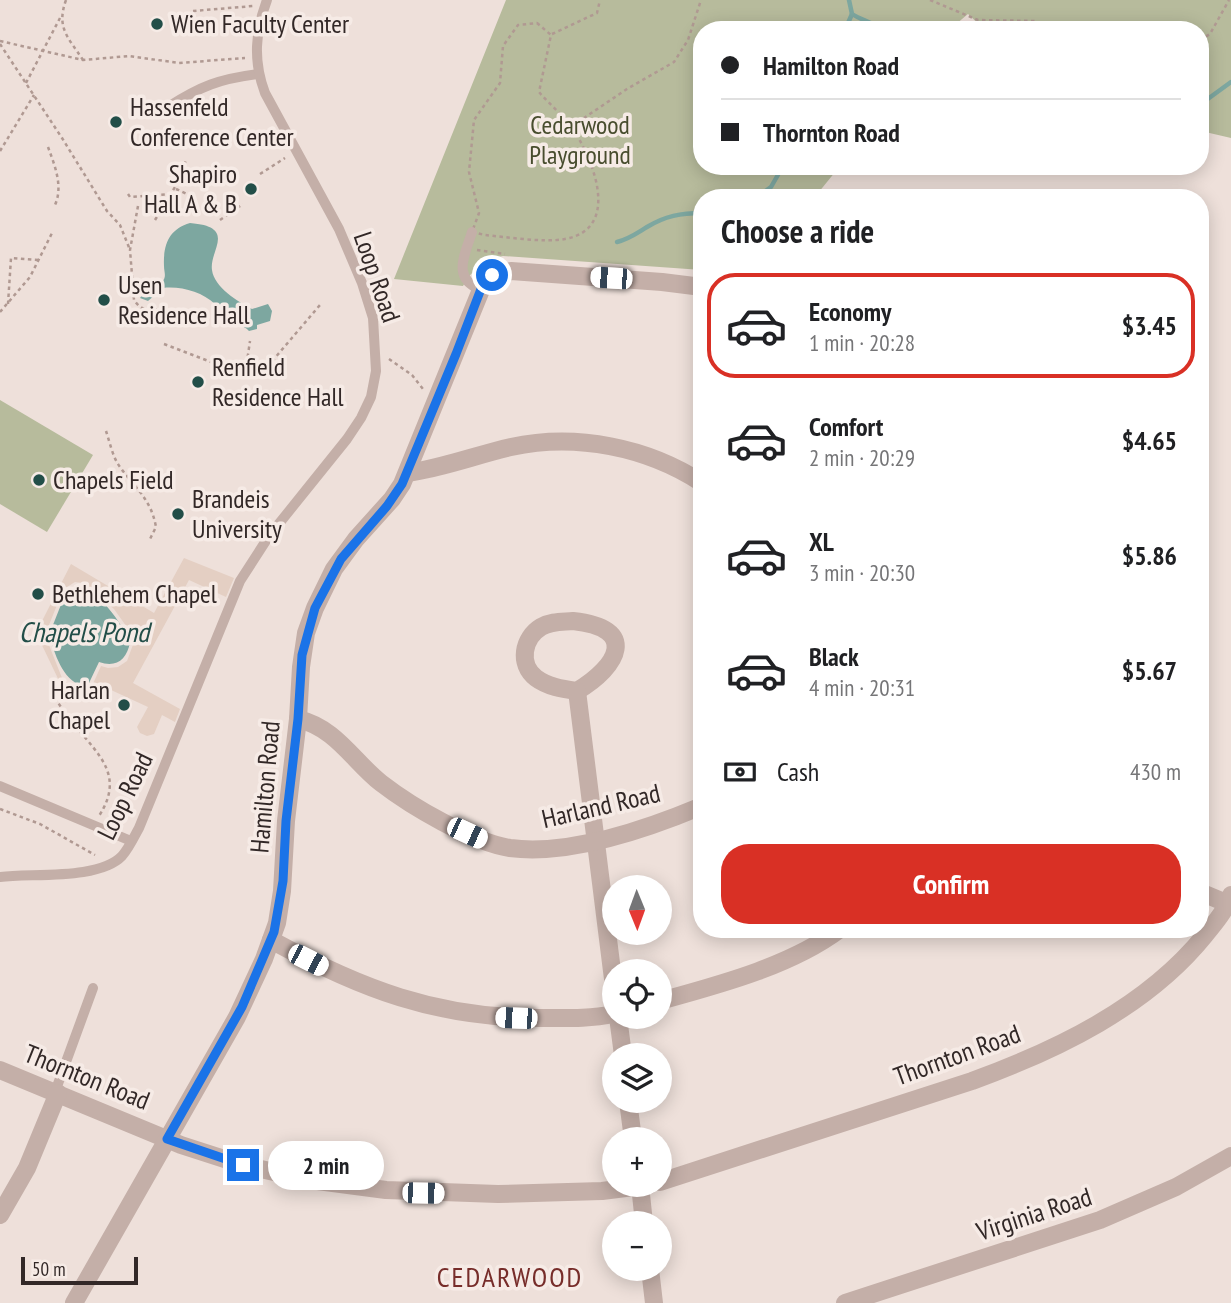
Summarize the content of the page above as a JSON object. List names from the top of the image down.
{
  "streets": {
    "street": [
      "Hamilton Road",
      "Harland Road",
      "Thornton Road",
      "Virginia Road"
    ],
    "lane": ["Loop Road"]
  },
  "crossings": [
    ["Hamilton Road", "Harland Road"],
    ["Hamilton Road", "Thornton Road"]
  ],
  "districts": ["CEDARWOOD"],
  "water": ["Chapels Pond"],
  "parks": ["Cedarwood Playground"],
  "places": [
    "Wien Faculty Center",
    "Hassenfeld Conference Center",
    "Shapiro Hall A & B",
    "Usen Residence Hall",
    "Renfield Residence Hall",
    "Chapels Field",
    "Brandeis University",
    "Bethlehem Chapel",
    "Harlan Chapel"
  ],
  "scale_bar": "50 m",
  "north": "bottom",
  "page": {
    "banner": ["Hamilton Road", "Thornton Road"],
    "heading": "Choose a ride",
    "list": [
      {
        "name": "Economy",
        "note": "1 min · 20:28",
        "value": "$3.45"
      },
      {
        "name": "Comfort",
        "note": "2 min · 20:29",
        "value": "$4.65"
      },
      {
        "name": "XL",
        "note": "3 min · 20:30",
        "value": "$5.86"
      },
      {
        "name": "Black",
        "note": "4 min · 20:31",
        "value": "$5.67"
      }
    ],
    "pay": ["Cash", "430 m"],
    "buttons": "Confirm",
    "map_buttons": ["+", "−"],
    "bubble": "2 min",
    "scale": "50 m"
  }
}
